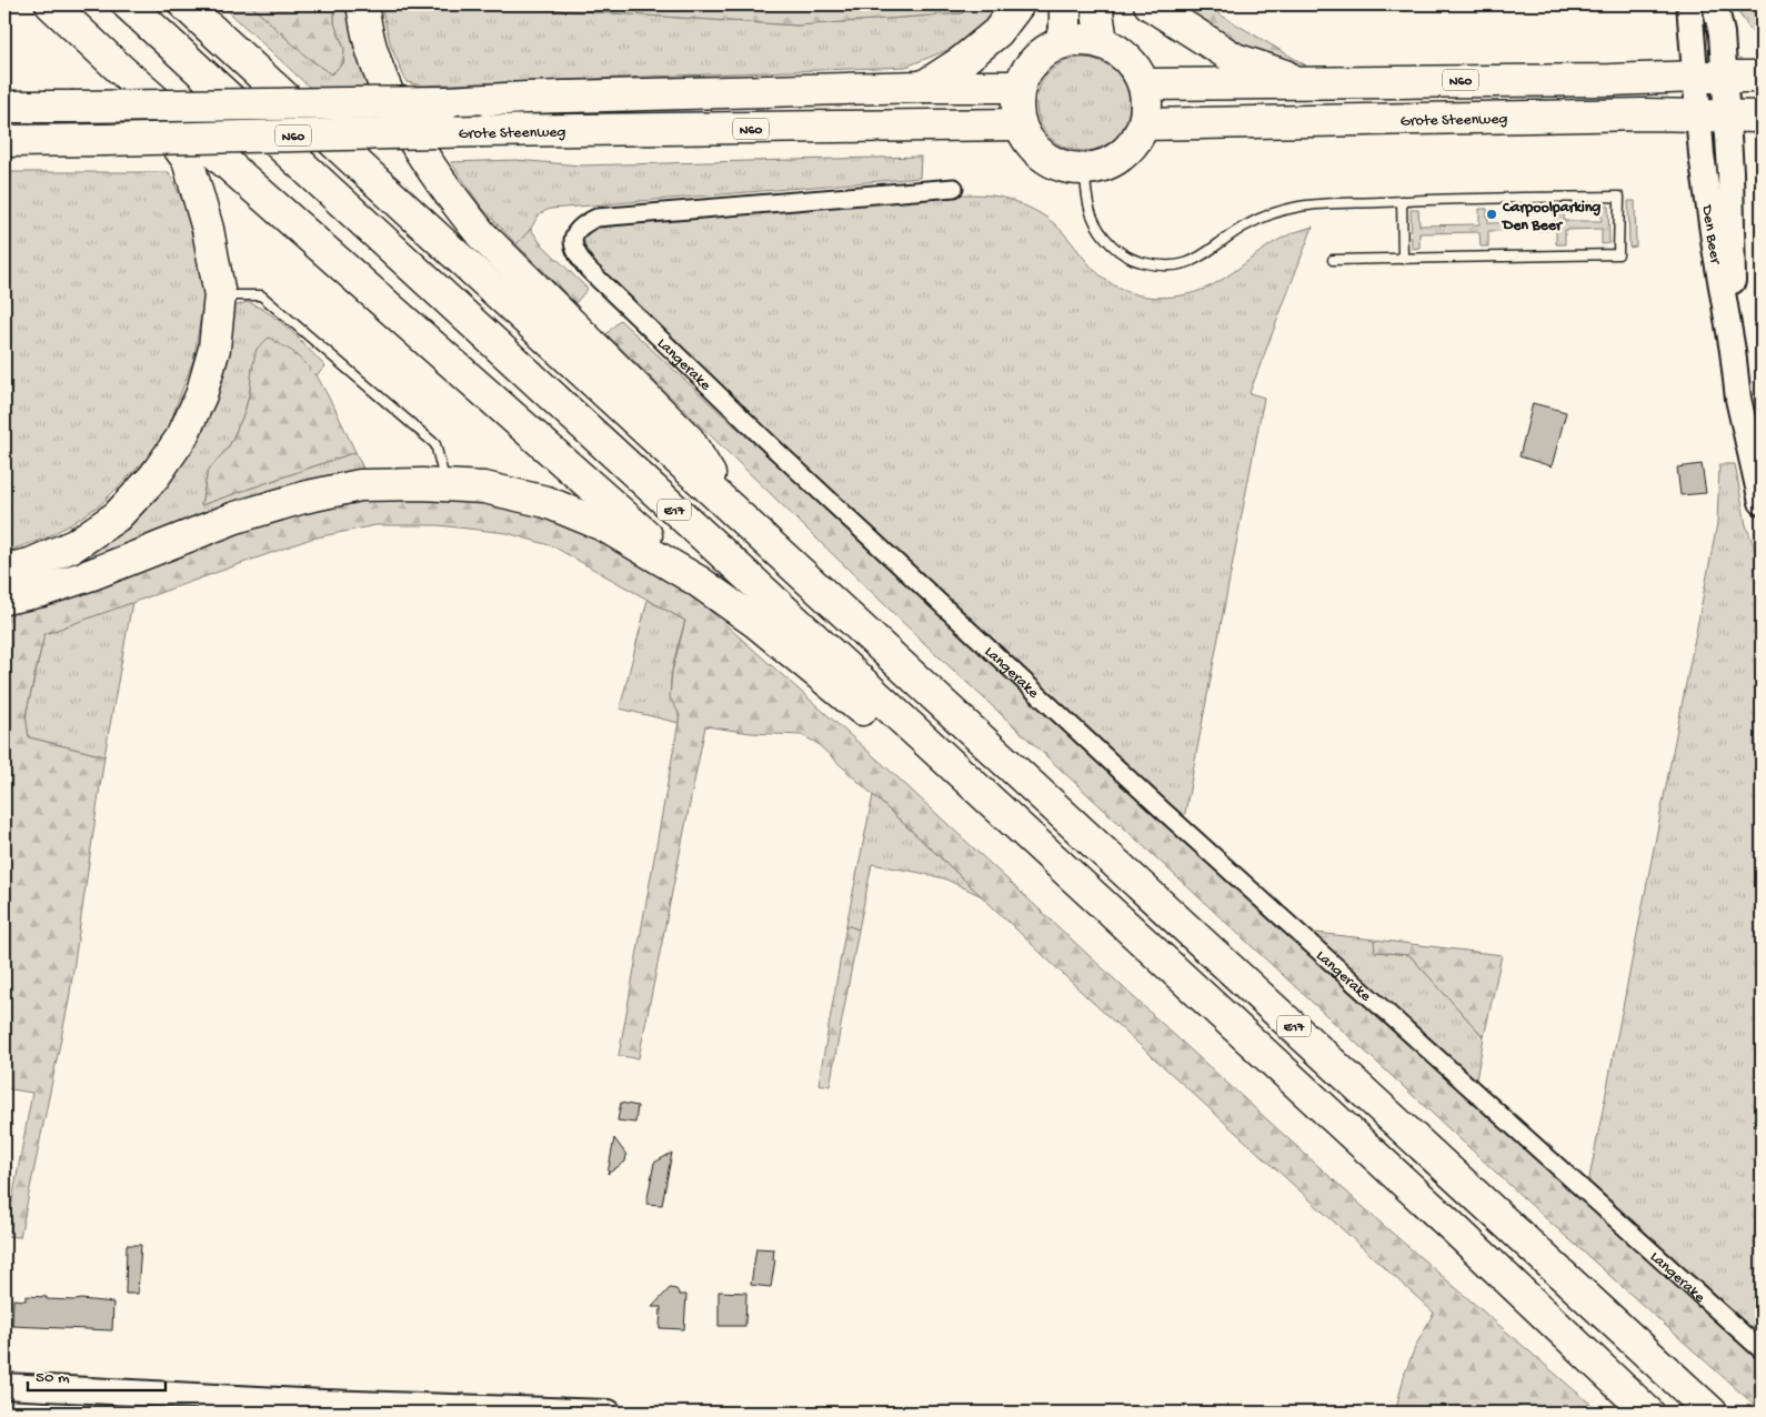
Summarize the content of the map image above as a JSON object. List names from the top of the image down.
{
  "streets": {
    "highway": ["N60", "Grote Steenweg", "E17"],
    "street": ["Den Beer", "Langerake"]
  },
  "crossings": [
    ["N60", "Grote Steenweg"],
    ["N60", "Den Beer"],
    ["Grote Steenweg", "Den Beer"]
  ],
  "places": ["Carpoolparking Den Beer"],
  "scale_bar": "50 m"
}
